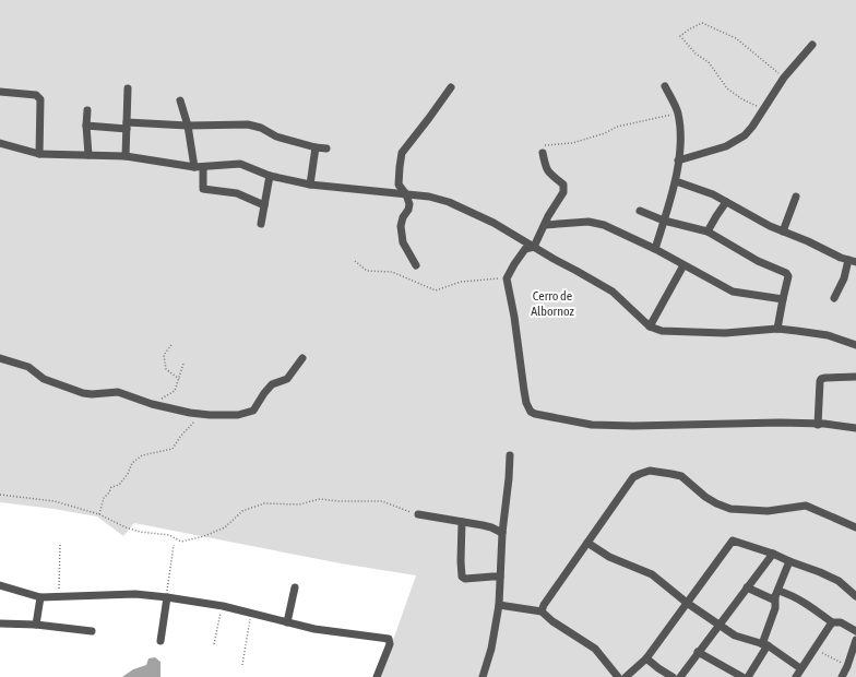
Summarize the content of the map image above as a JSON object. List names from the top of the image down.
{
  "parks": ["Cerro de Albornoz"]
}
